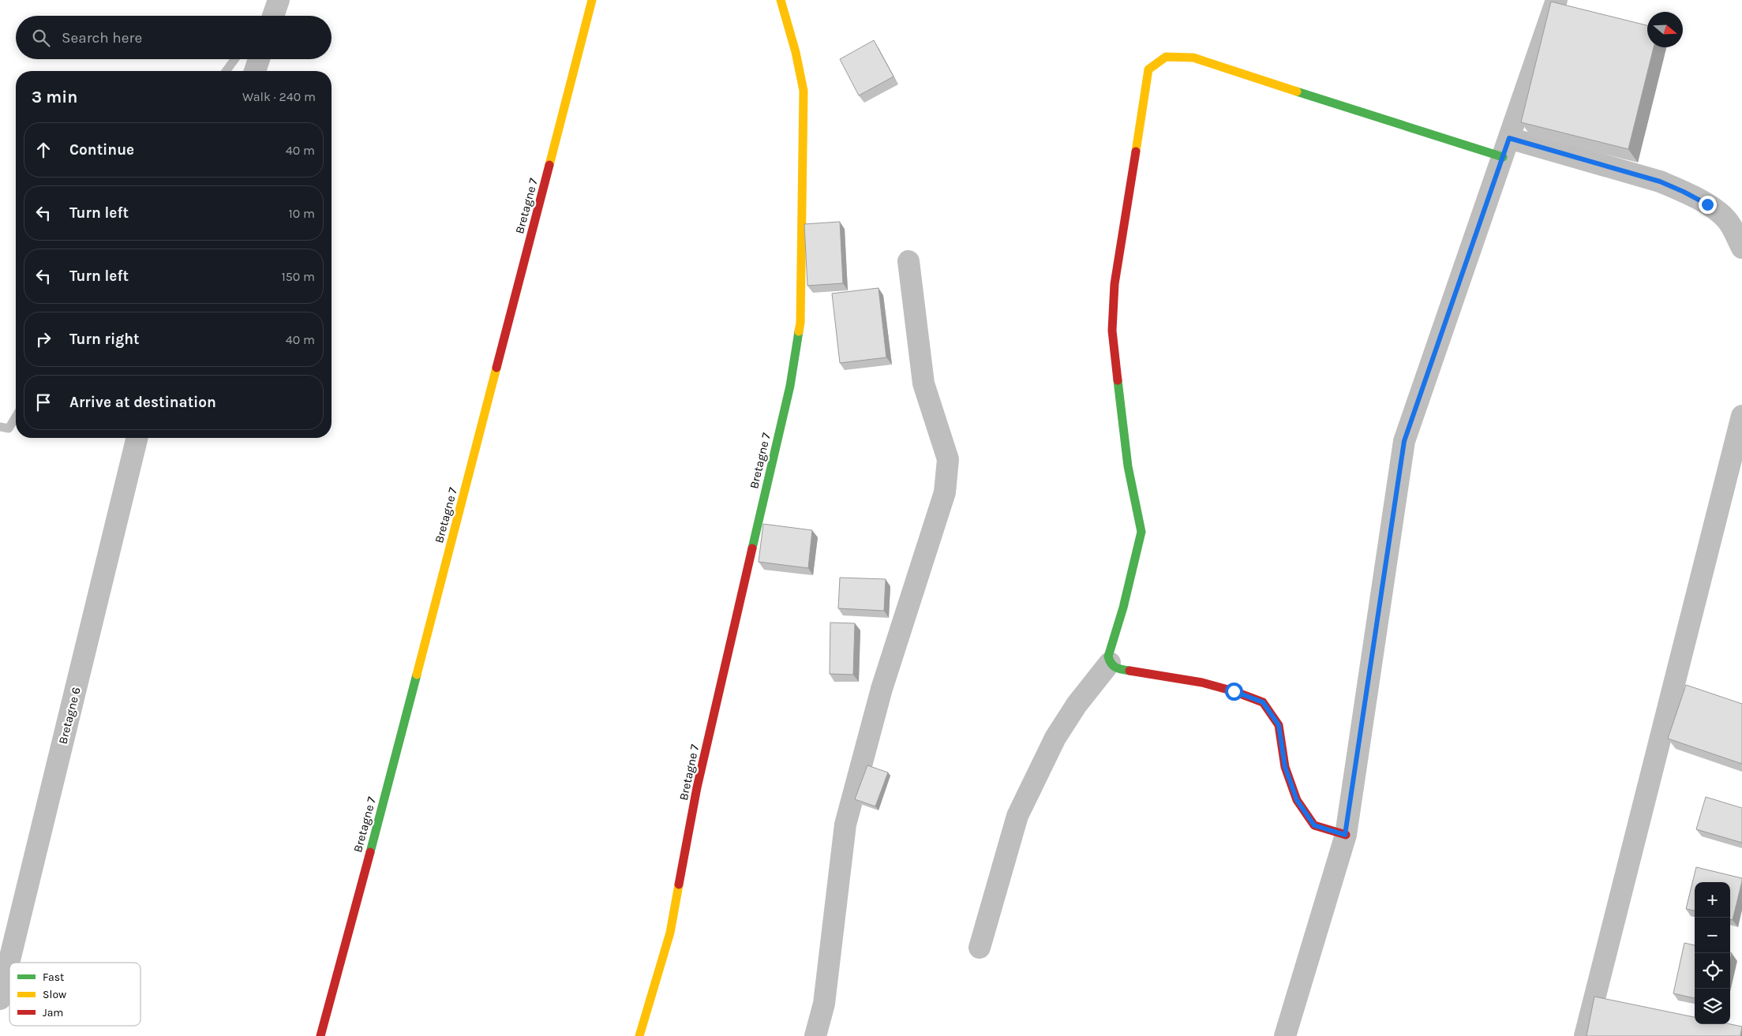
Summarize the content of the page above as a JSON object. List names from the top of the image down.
{
  "streets": {
    "street": ["Bretagne 7", "Bretagne 6"]
  },
  "legend": ["Fast", "Slow", "Jam"],
  "north": "right",
  "page": {
    "search": "Search here",
    "heading": ["3 min", "Walk · 240 m"],
    "list": [
      ["Continue", "40 m"],
      ["Turn left", "10 m"],
      ["Turn left", "150 m"],
      ["Turn right", "40 m"],
      "Arrive at destination"
    ],
    "map_buttons": ["+", "−"]
  }
}
